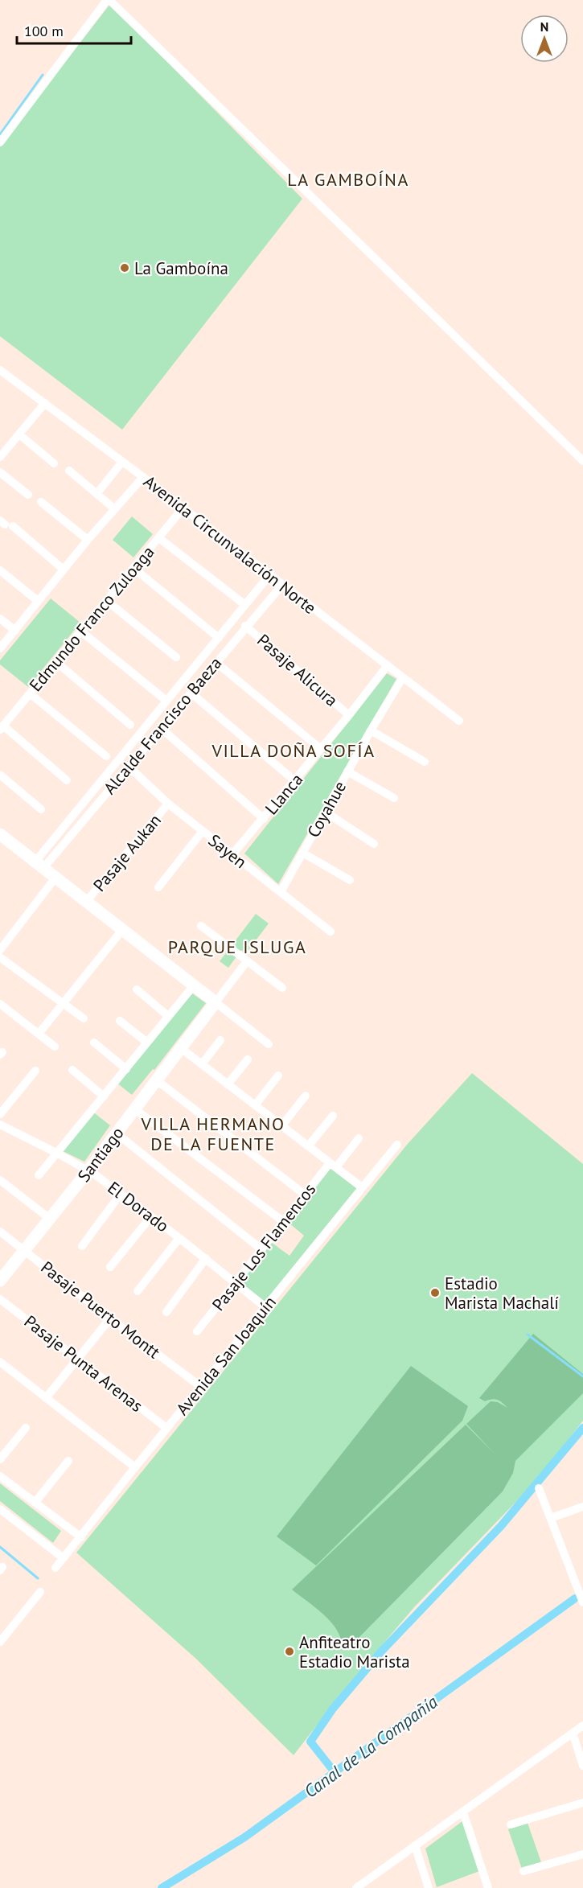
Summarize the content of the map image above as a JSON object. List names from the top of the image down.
{
  "streets": {
    "street": [
      "Avenida Circunvalación Norte",
      "Edmundo Franco Zuloaga",
      "Pasaje Alicura",
      "Alcalde Francisco Baeza",
      "Llanca",
      "Coyahue",
      "Sayen",
      "Pasaje Aukan",
      "Santiago",
      "El Dorado",
      "Pasaje Los Flamencos",
      "Pasaje Puerto Montt",
      "Avenida San Joaquín",
      "Pasaje Punta Arenas"
    ]
  },
  "crossings": [
    ["Avenida Circunvalación Norte", "Edmundo Franco Zuloaga"],
    ["Avenida Circunvalación Norte", "Alcalde Francisco Baeza"],
    ["Avenida Circunvalación Norte", "Llanca"],
    ["Avenida Circunvalación Norte", "Coyahue"],
    ["Pasaje Alicura", "Alcalde Francisco Baeza"],
    ["Pasaje Alicura", "Llanca"],
    ["Alcalde Francisco Baeza", "Sayen"],
    ["Llanca", "Sayen"],
    ["Coyahue", "Sayen"],
    ["Sayen", "Pasaje Aukan"],
    ["Santiago", "El Dorado"],
    ["Santiago", "Pasaje Puerto Montt"],
    ["El Dorado", "Pasaje Los Flamencos"],
    ["El Dorado", "Avenida San Joaquín"],
    ["Pasaje Puerto Montt", "Avenida San Joaquín"],
    ["Avenida San Joaquín", "Pasaje Punta Arenas"]
  ],
  "districts": [
    "LA GAMBOÍNA",
    "VILLA DOÑA SOFÍA",
    "PARQUE ISLUGA",
    "VILLA HERMANO DE LA FUENTE"
  ],
  "water": ["Canal de La Compañía"],
  "places": ["La Gamboína", "Estadio Marista Machalí", "Anfiteatro Estadio Marista"],
  "scale_bar": "100 m",
  "north": "top"
}
